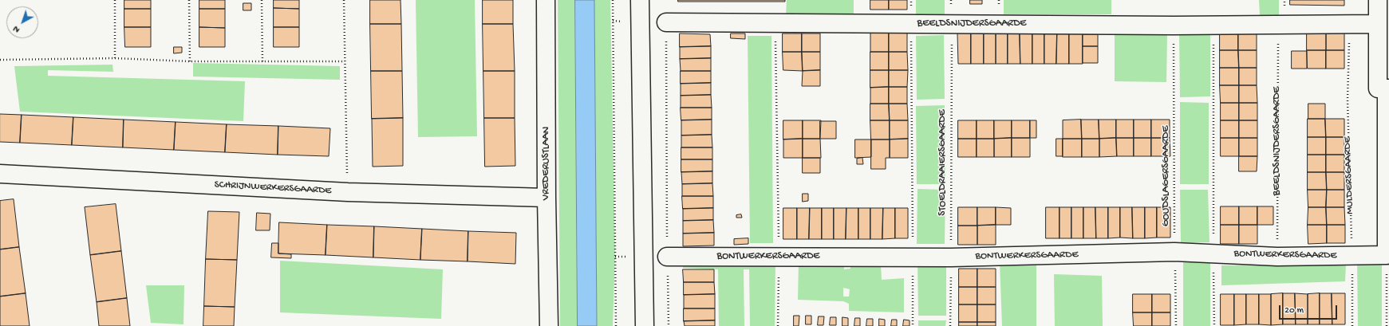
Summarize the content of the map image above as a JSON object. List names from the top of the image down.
{
  "streets": {
    "street": [
      "BEELDSNIJDERSGAARDE",
      "VREDERUSTLAAN",
      "SCHRIJNWERKERSGAARDE",
      "BONTWERKERSGAARDE"
    ],
    "path": ["STOELDRAAIERSGAARDE", "MULDERSGAARDE", "GOUDSLAGERSGAARDE"]
  },
  "crossings": [
    ["BEELDSNIJDERSGAARDE", "STOELDRAAIERSGAARDE"],
    ["BEELDSNIJDERSGAARDE", "MULDERSGAARDE"],
    ["BEELDSNIJDERSGAARDE", "GOUDSLAGERSGAARDE"],
    ["BEELDSNIJDERSGAARDE", "BONTWERKERSGAARDE"],
    ["STOELDRAAIERSGAARDE", "BONTWERKERSGAARDE"],
    ["VREDERUSTLAAN", "SCHRIJNWERKERSGAARDE"],
    ["MULDERSGAARDE", "BONTWERKERSGAARDE"],
    ["GOUDSLAGERSGAARDE", "BONTWERKERSGAARDE"]
  ],
  "scale_bar": "20 m",
  "north": "bottom left"
}
